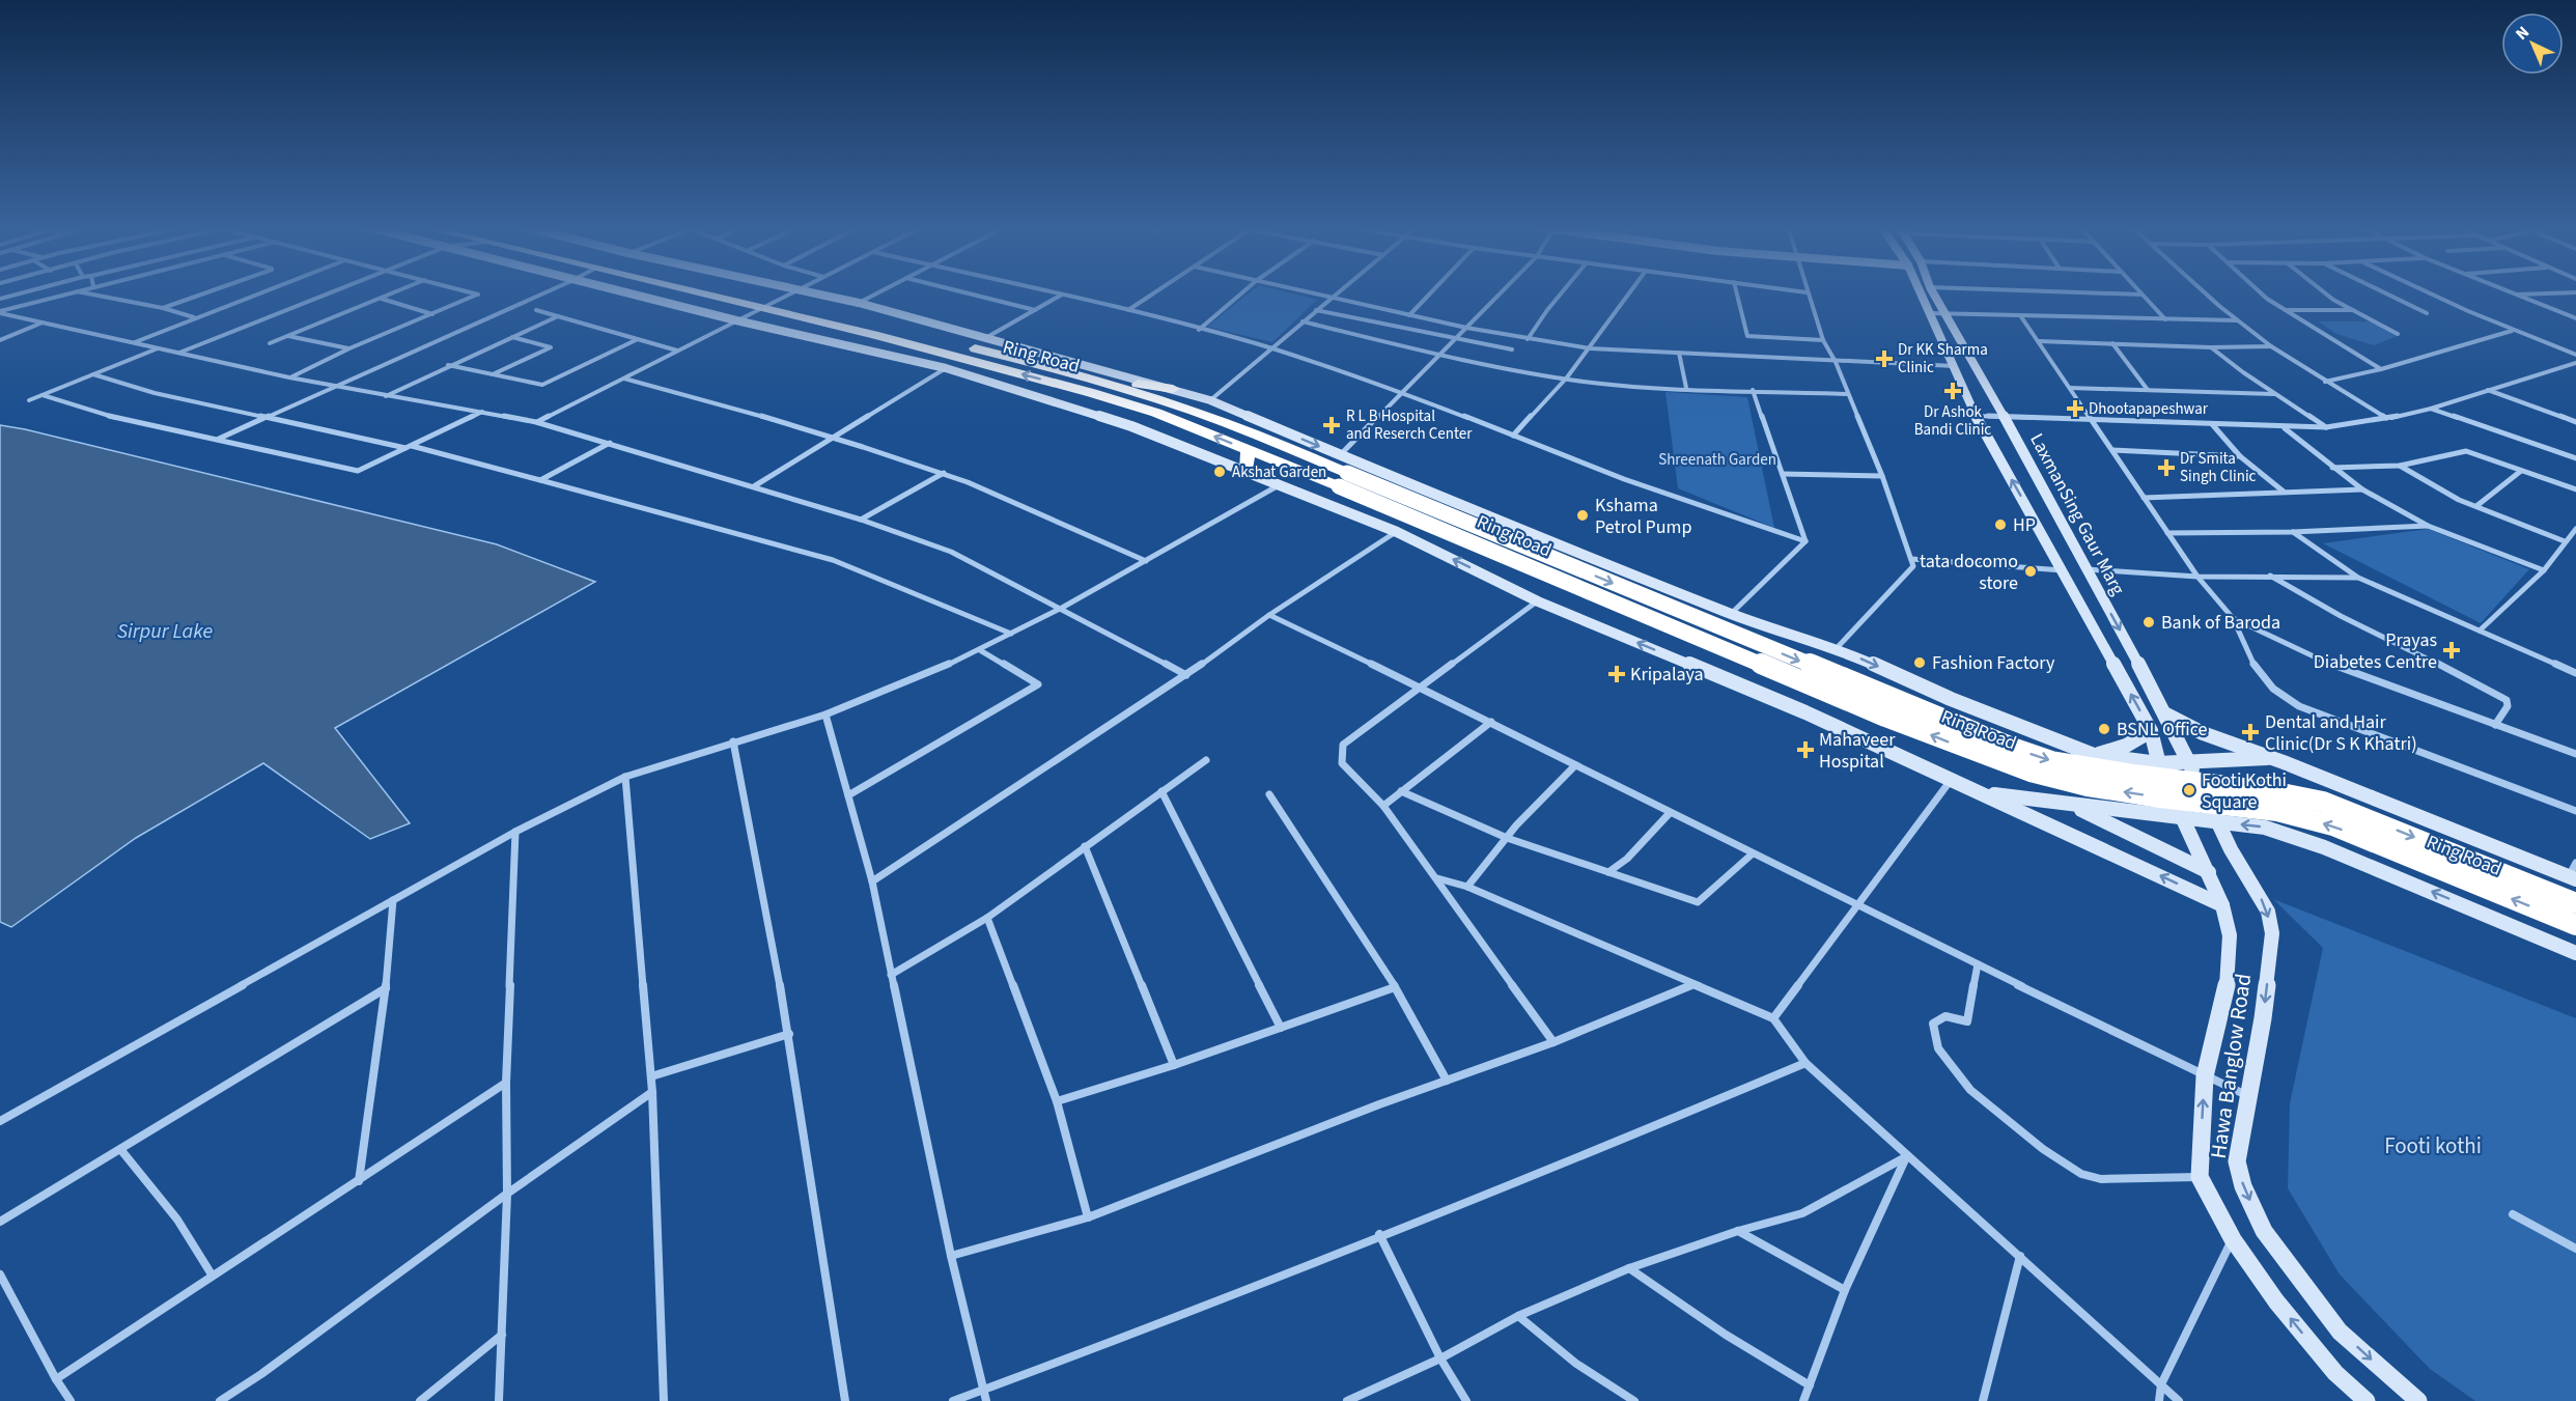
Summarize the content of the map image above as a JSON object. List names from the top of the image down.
{
  "streets": {
    "highway": ["Ring Road"],
    "street": ["LaxmanSing Gaur Marg", "Hawa Banglow Road"]
  },
  "crossings": [
    ["LaxmanSing Gaur Marg", "Hawa Banglow Road"]
  ],
  "water": ["Sirpur Lake"],
  "parks": ["Shreenath Garden", "Footi kothi"],
  "places": {
    "health": [
      "Dr KK Sharma Clinic",
      "Dr Ashok Bandi Clinic",
      "Dhootapapeshwar",
      "R L B Hospital and Reserch Center",
      "Dr Smita Singh Clinic",
      "Prayas Diabetes Centre",
      "Kripalaya",
      "Dental and Hair Clinic(Dr S K Khatri)",
      "Mahaveer Hospital"
    ],
    "other": [
      "Akshat Garden",
      "Kshama Petrol Pump",
      "HP",
      "tata docomo store",
      "Bank of Baroda",
      "Fashion Factory",
      "BSNL Office",
      "Footi Kothi Square"
    ]
  },
  "north": "top left"
}
